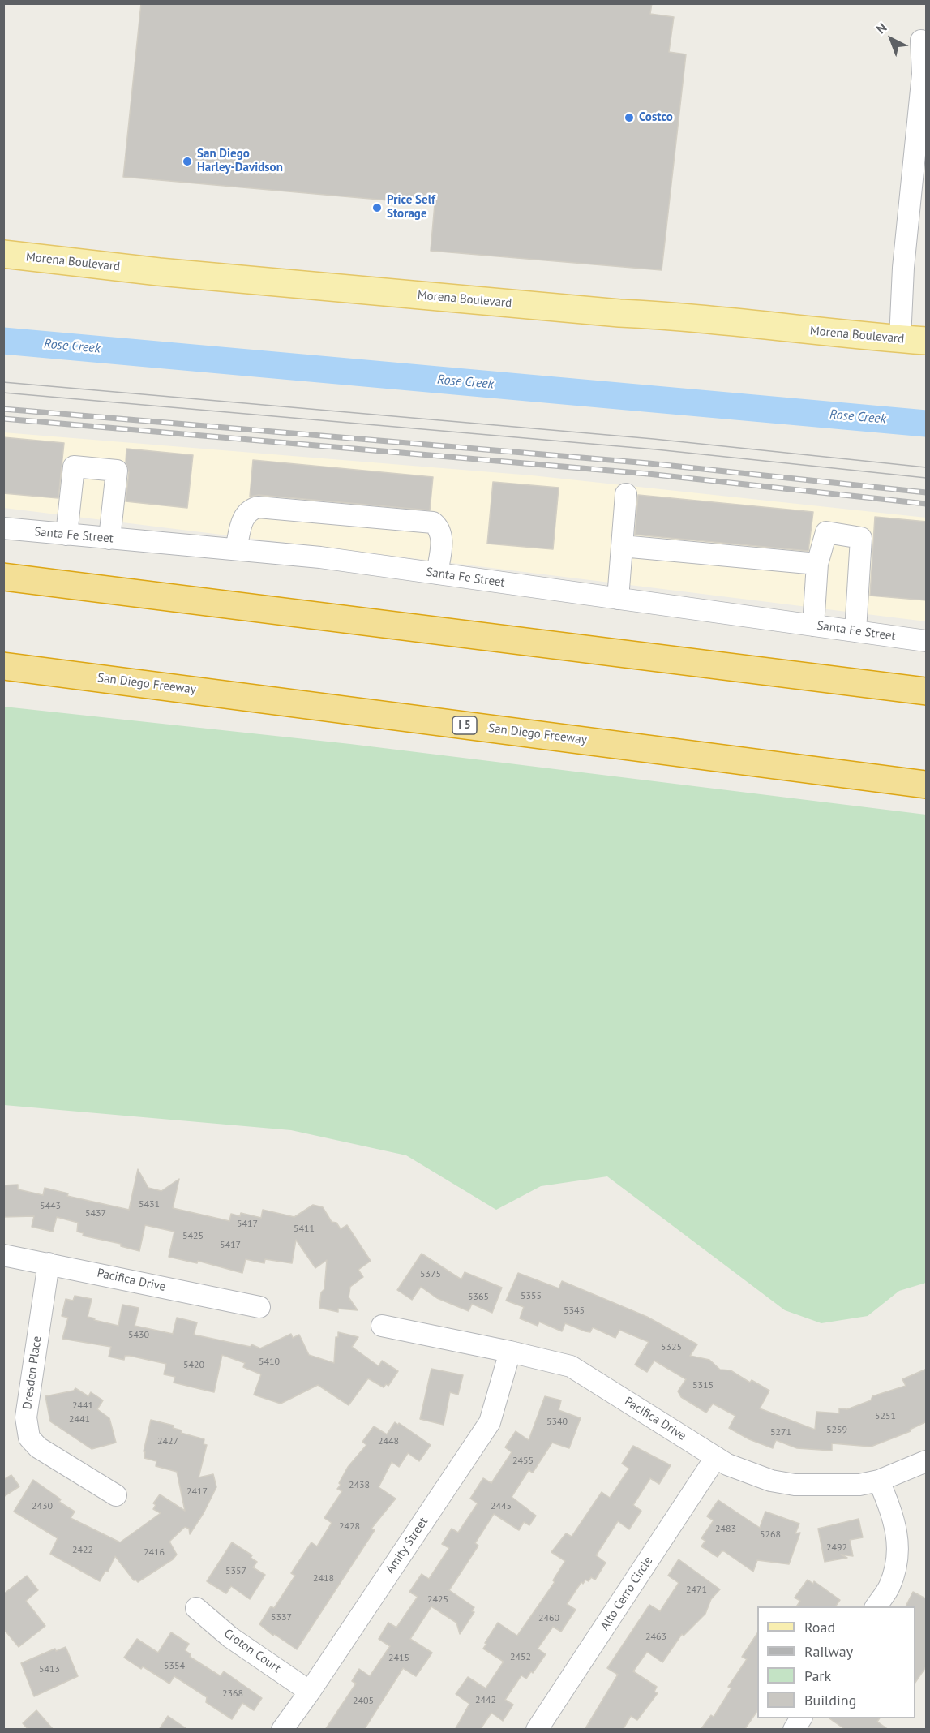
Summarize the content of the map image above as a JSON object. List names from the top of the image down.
{
  "streets": {
    "highway": ["San Diego Freeway", "I 5"],
    "main road": ["Morena Boulevard"],
    "street": [
      "Santa Fe Street",
      "Pacifica Drive",
      "Dresden Place",
      "Amity Street",
      "Alto Cerro Circle",
      "Croton Court"
    ]
  },
  "crossings": [
    ["Pacifica Drive", "Dresden Place"],
    ["Pacifica Drive", "Amity Street"],
    ["Pacifica Drive", "Alto Cerro Circle"],
    ["Amity Street", "Croton Court"]
  ],
  "water": ["Rose Creek"],
  "places": ["Costco", "San Diego Harley-Davidson", "Price Self Storage"],
  "house_numbers": [
    "5431",
    "5443",
    "5437",
    "5417",
    "5411",
    "5425",
    "5417",
    "5375",
    "5355",
    "5365",
    "5345",
    "5430",
    "5325",
    "5410",
    "5420",
    "5315",
    "2441",
    "5251",
    "2441",
    "5340",
    "5259",
    "5271",
    "2427",
    "2448",
    "2455",
    "2438",
    "2417",
    "2430",
    "2445",
    "2428",
    "2483",
    "5268",
    "2492",
    "2422",
    "2416",
    "5357",
    "2418",
    "2471",
    "2425",
    "5337",
    "2460",
    "2463",
    "2452",
    "2415",
    "5354",
    "5413",
    "2368",
    "2442",
    "2405"
  ],
  "legend": [
    "Road",
    "Railway",
    "Park",
    "Building"
  ],
  "north": "top left"
}
